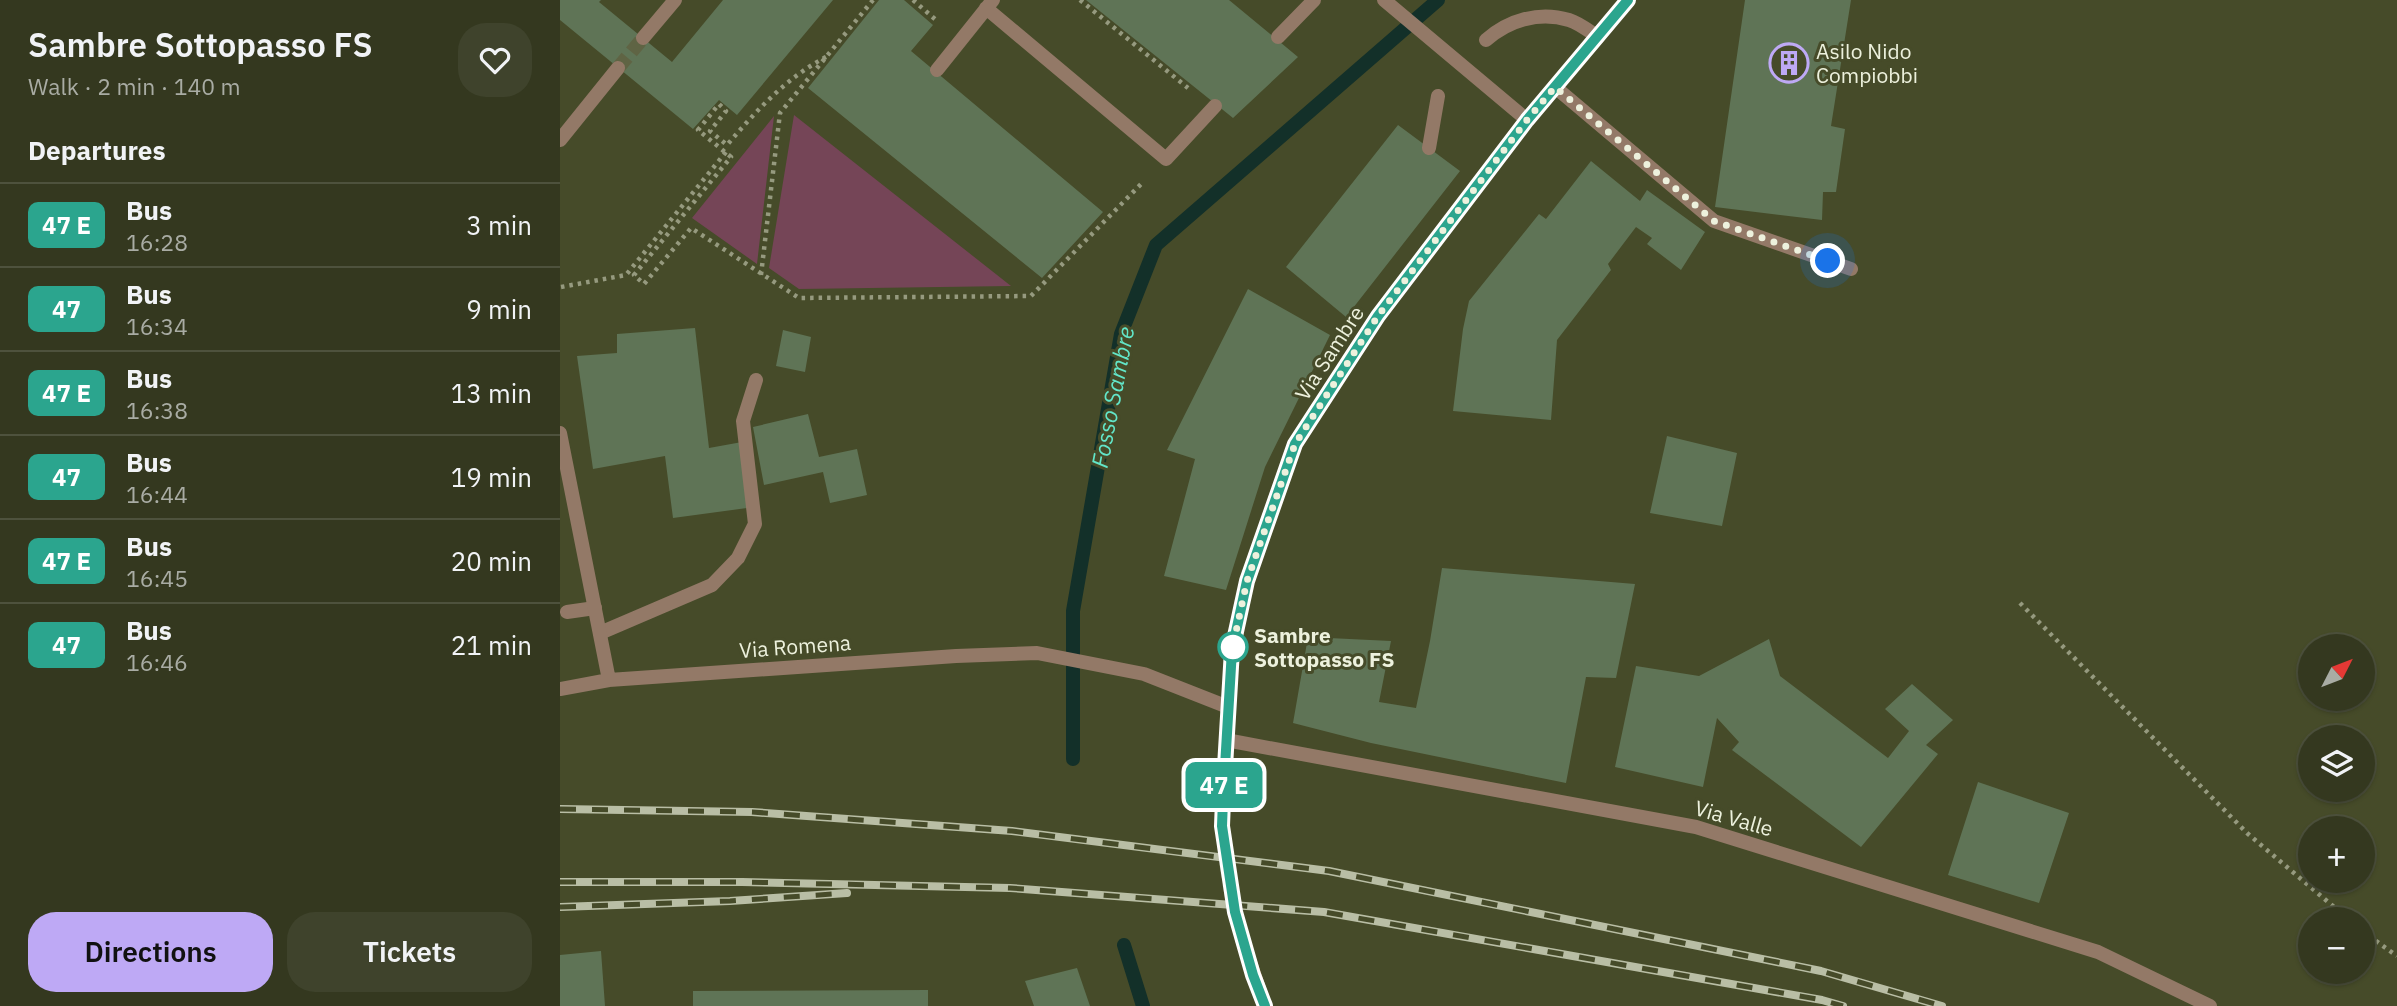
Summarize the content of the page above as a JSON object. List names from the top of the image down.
{
  "streets": {
    "street": ["Via Sambre", "Via Romena", "Via Valle"]
  },
  "crossings": [
    ["Via Sambre", "Via Romena"],
    ["Via Sambre", "Via Valle"]
  ],
  "water": ["Fosso Sambre"],
  "places": {
    "building": ["Asilo Nido Compiobbi"],
    "other": ["Sambre Sottopasso FS"]
  },
  "north": "top right",
  "page": {
    "heading": [
      ["Sambre Sottopasso FS", "Walk · 2 min · 140 m"],
      "Departures"
    ],
    "on_map": "47 E",
    "list": [
      {
        "mark": "47 E",
        "name": "Bus",
        "note": "16:28",
        "value": "3 min"
      },
      {
        "mark": "47",
        "name": "Bus",
        "note": "16:34",
        "value": "9 min"
      },
      {
        "mark": "47 E",
        "name": "Bus",
        "note": "16:38",
        "value": "13 min"
      },
      {
        "mark": "47",
        "name": "Bus",
        "note": "16:44",
        "value": "19 min"
      },
      {
        "mark": "47 E",
        "name": "Bus",
        "note": "16:45",
        "value": "20 min"
      },
      {
        "mark": "47",
        "name": "Bus",
        "note": "16:46",
        "value": "21 min"
      }
    ],
    "map_buttons": ["+", "−"],
    "buttons": ["Directions", "Tickets"]
  }
}
